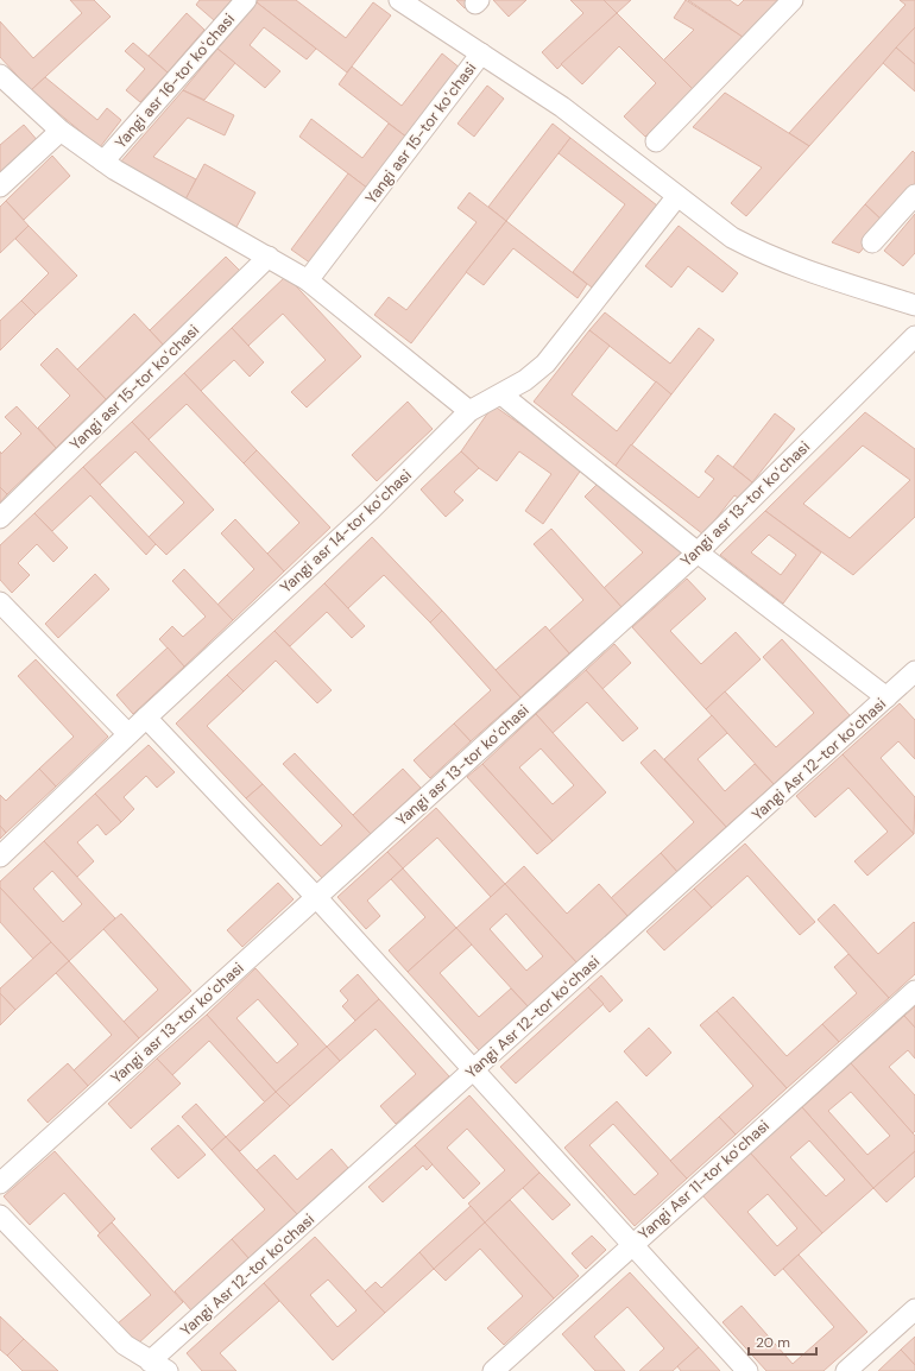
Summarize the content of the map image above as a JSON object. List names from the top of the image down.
{
  "streets": {
    "street": [
      "Yangi asr 16-tor koʻchasi",
      "Yangi asr 15-tor koʻchasi",
      "Yangi asr 13-tor koʻchasi",
      "Yangi asr 14-tor koʻchasi",
      "Yangi Asr 12-tor koʻchasi",
      "Yangi Asr 11-tor koʻchasi"
    ]
  },
  "scale_bar": "20 m"
}
